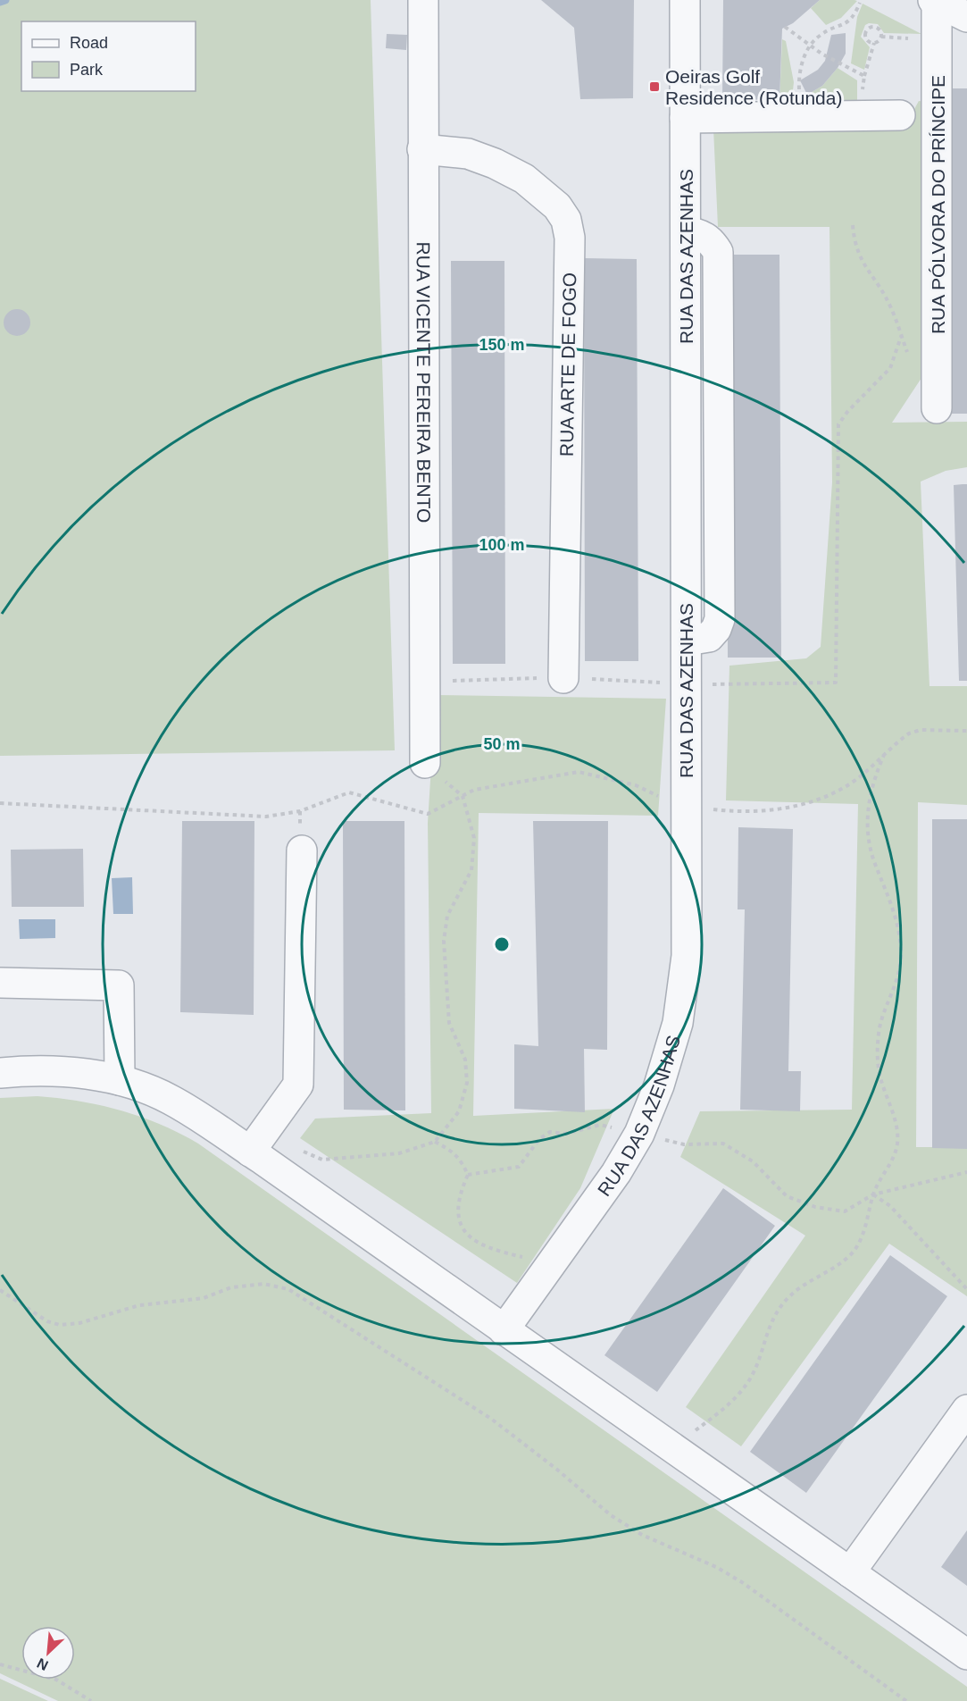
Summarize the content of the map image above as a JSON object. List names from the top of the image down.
{
  "streets": {
    "street": [
      "RUA PÓLVORA DO PRÍNCIPE",
      "RUA DAS AZENHAS",
      "RUA ARTE DE FOGO",
      "RUA VICENTE PEREIRA BENTO"
    ]
  },
  "crossings": [
    ["RUA ARTE DE FOGO", "RUA VICENTE PEREIRA BENTO"]
  ],
  "places": {
    "transit": ["Oeiras Golf Residence (Rotunda)"]
  },
  "legend": ["Road", "Park"],
  "north": "bottom left",
  "rings": ["150 m", "100 m", "50 m"]
}
